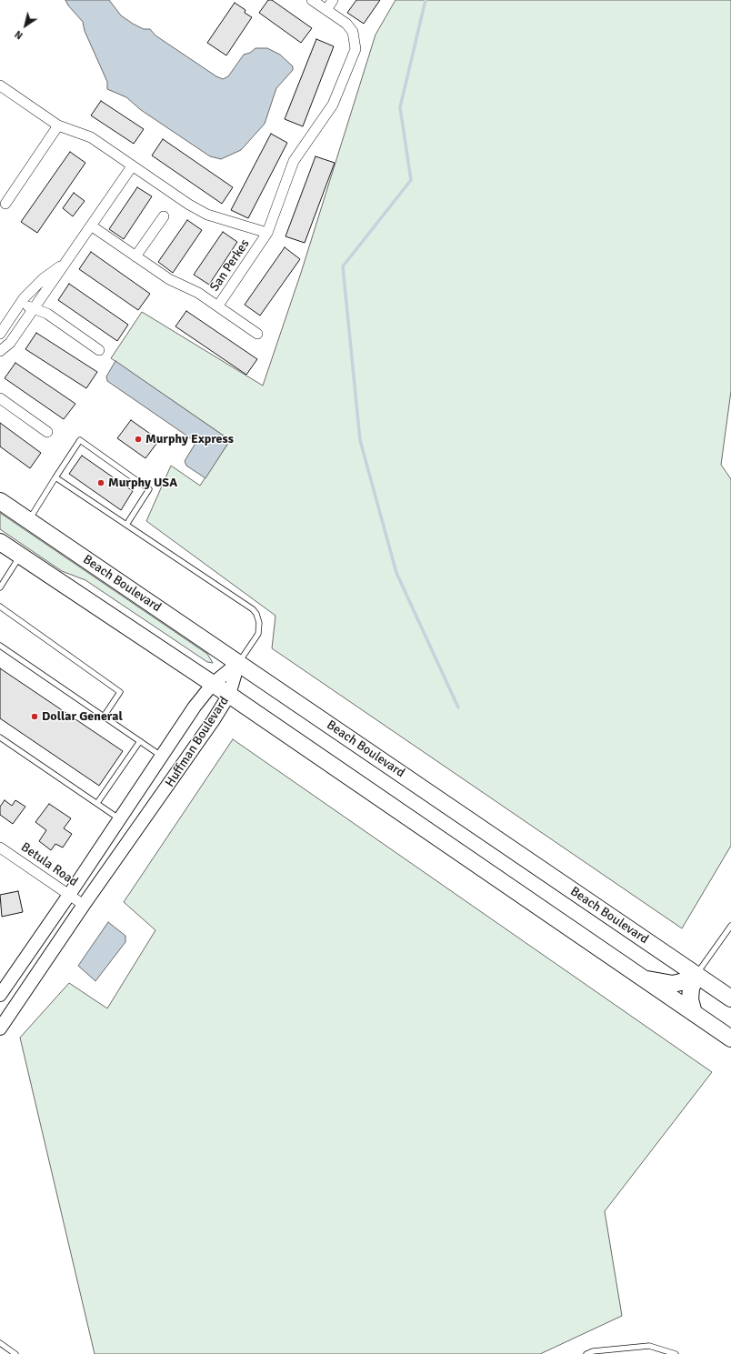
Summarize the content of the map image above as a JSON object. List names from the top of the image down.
{
  "streets": {
    "highway": ["Beach Boulevard"],
    "street": ["San Perkes", "Huffman Boulevard", "Betula Road"]
  },
  "crossings": [
    ["Beach Boulevard", "Huffman Boulevard"],
    ["Huffman Boulevard", "Betula Road"]
  ],
  "places": ["Murphy Express", "Murphy USA", "Dollar General"],
  "north": "bottom left"
}
